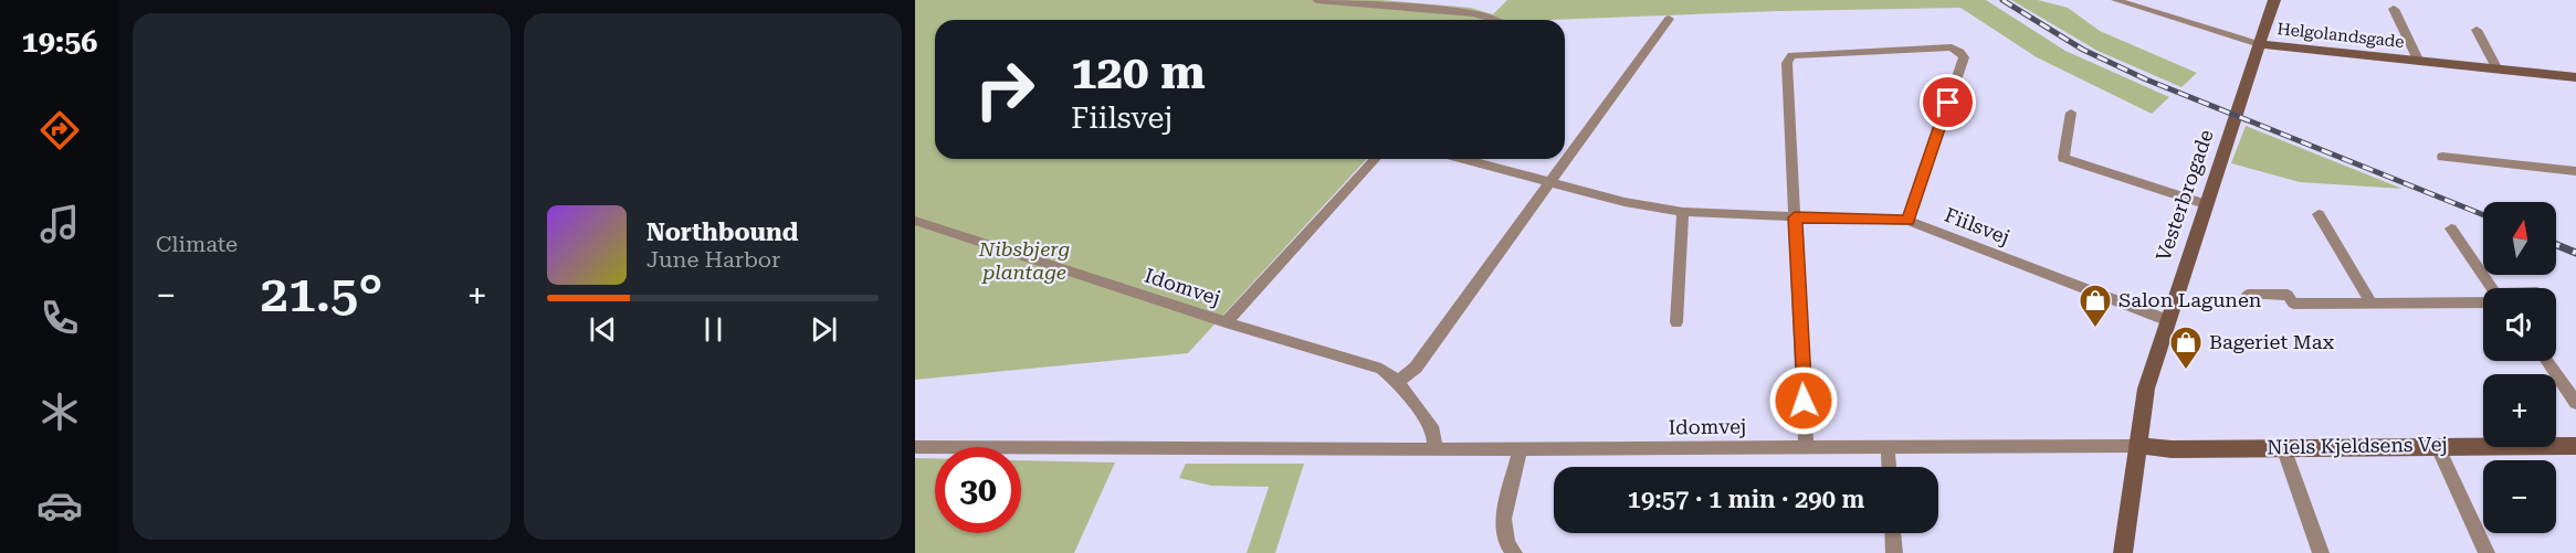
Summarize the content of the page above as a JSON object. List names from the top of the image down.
{
  "streets": {
    "street": [
      "Helgolandsgade",
      "Vesterbrogade",
      "Fiilsvej",
      "Idomvej",
      "Niels Kjeldsens Vej"
    ]
  },
  "crossings": [
    ["Helgolandsgade", "Vesterbrogade"],
    ["Vesterbrogade", "Fiilsvej"],
    ["Vesterbrogade", "Idomvej"],
    ["Vesterbrogade", "Niels Kjeldsens Vej"],
    ["Idomvej", "Niels Kjeldsens Vej"]
  ],
  "parks": ["Nibsbjerg plantage"],
  "places": {
    "shop": ["Salon Lagunen", "Bageriet Max"]
  },
  "north": "top",
  "page": {
    "tabs": "19:56",
    "tile": "Climate",
    "turn": ["120 m", "Fiilsvej"],
    "map_buttons": ["+", "−"],
    "song": ["Northbound", "June Harbor"],
    "heat": ["−", "21.5°", "+"],
    "limit": "30",
    "trip": "19:57 · 1 min · 290 m"
  }
}
